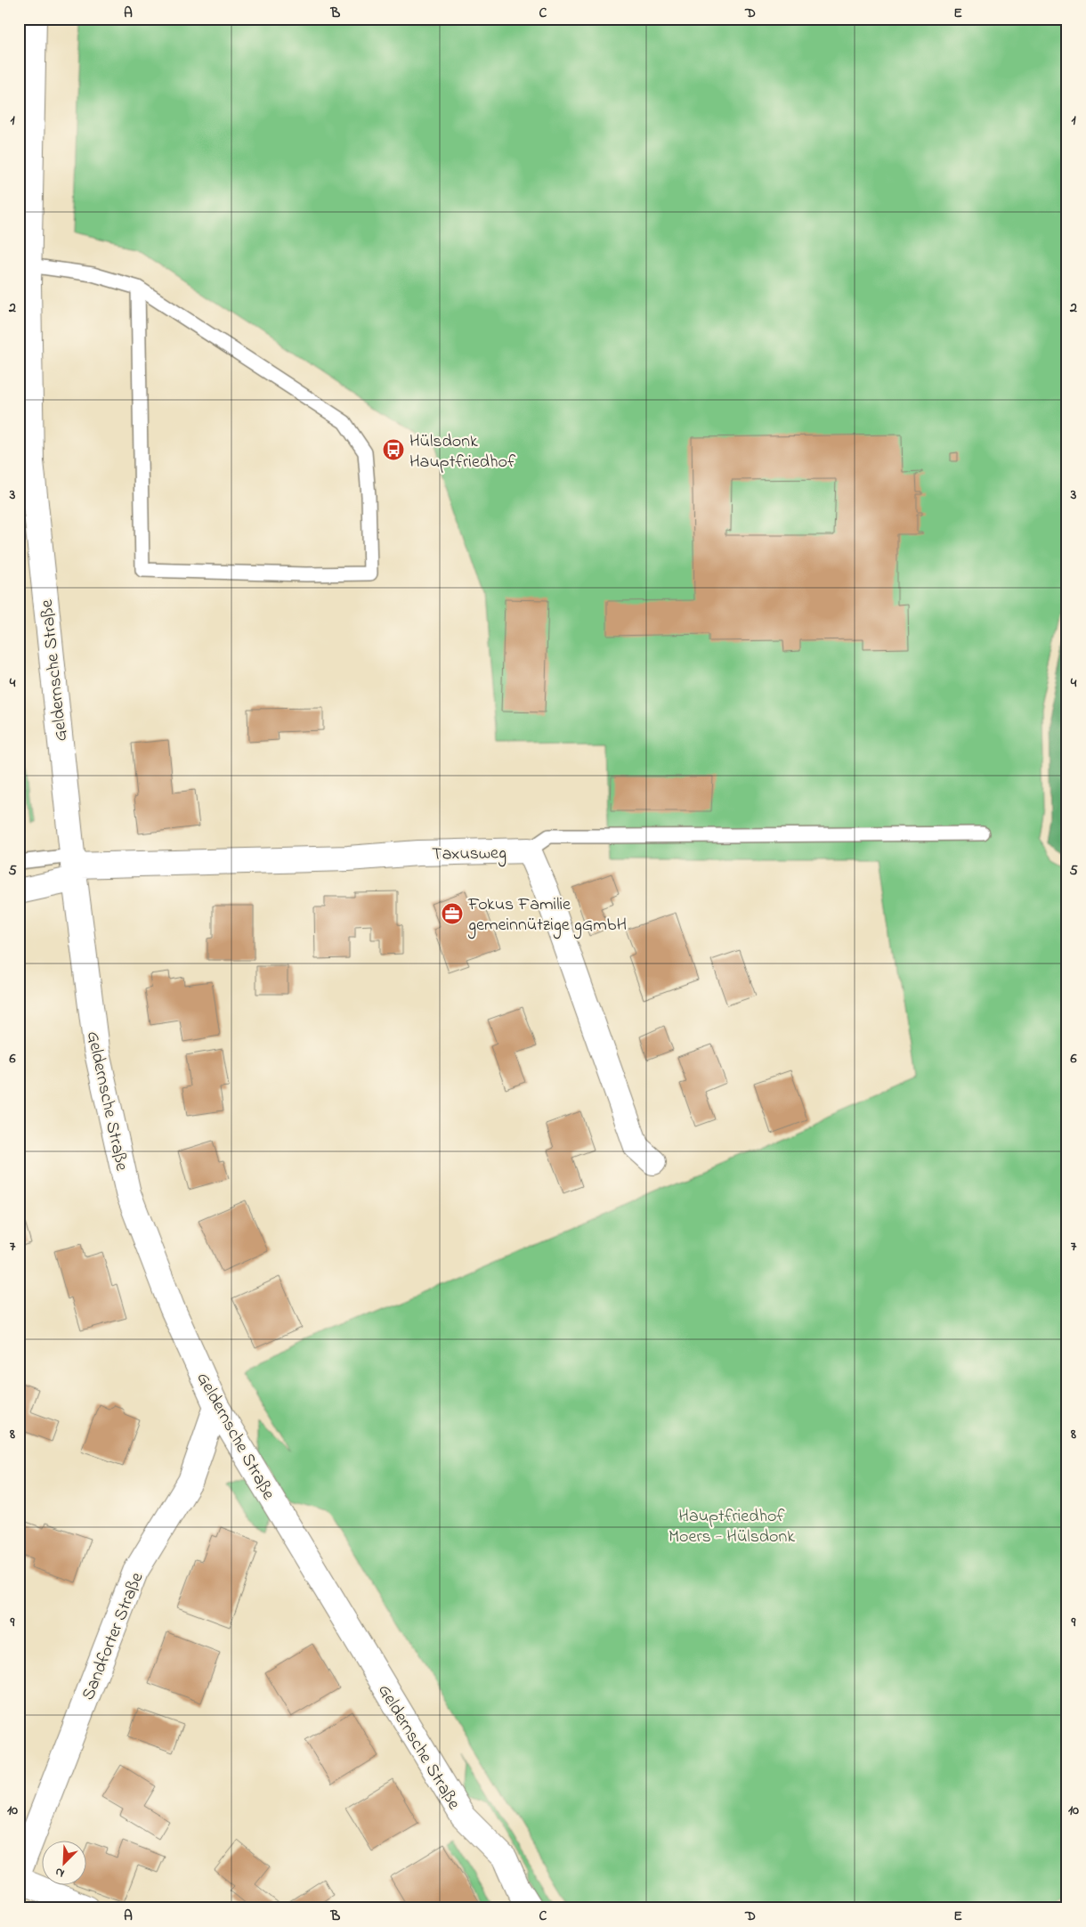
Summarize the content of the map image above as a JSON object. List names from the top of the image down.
{
  "streets": {
    "street": ["Geldernsche Straße", "Taxusweg", "Sandforter Straße"]
  },
  "crossings": [
    ["Geldernsche Straße", "Taxusweg"],
    ["Geldernsche Straße", "Sandforter Straße"]
  ],
  "parks": ["Hauptfriedhof Moers - Hülsdonk"],
  "places": {
    "bus stop": ["Hülsdonk Hauptfriedhof"],
    "office": ["Fokus Familie gemeinnützige gGmbH"]
  },
  "north": "bottom left",
  "grid": {
    "columns": [
      "A",
      "B",
      "C",
      "D",
      "E"
    ],
    "rows": [
      "1",
      "2",
      "3",
      "4",
      "5",
      "6",
      "7",
      "8",
      "9",
      "10"
    ]
  }
}
